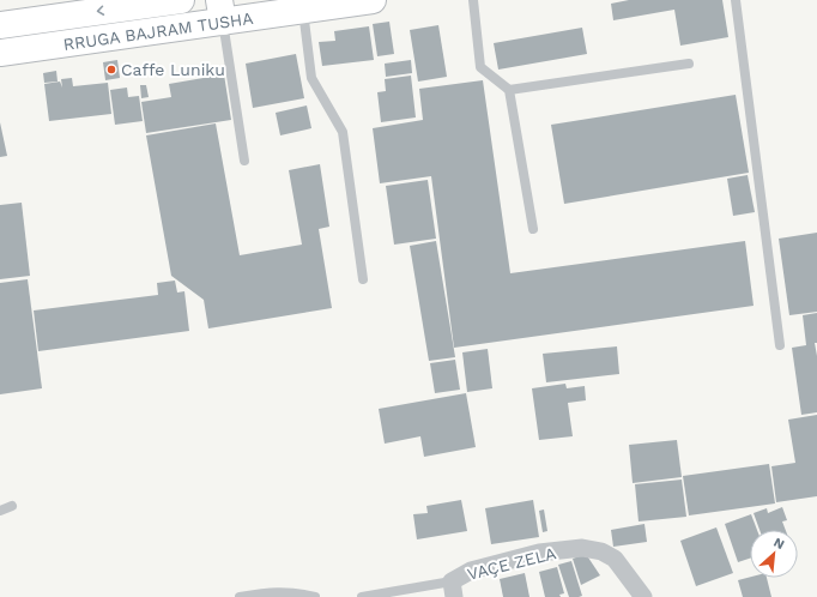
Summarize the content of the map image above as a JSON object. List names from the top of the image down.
{
  "streets": {
    "main road": ["RRUGA BAJRAM TUSHA"],
    "street": ["VAÇE ZELA"]
  },
  "places": ["Caffe Luniku"],
  "north": "top right"
}
